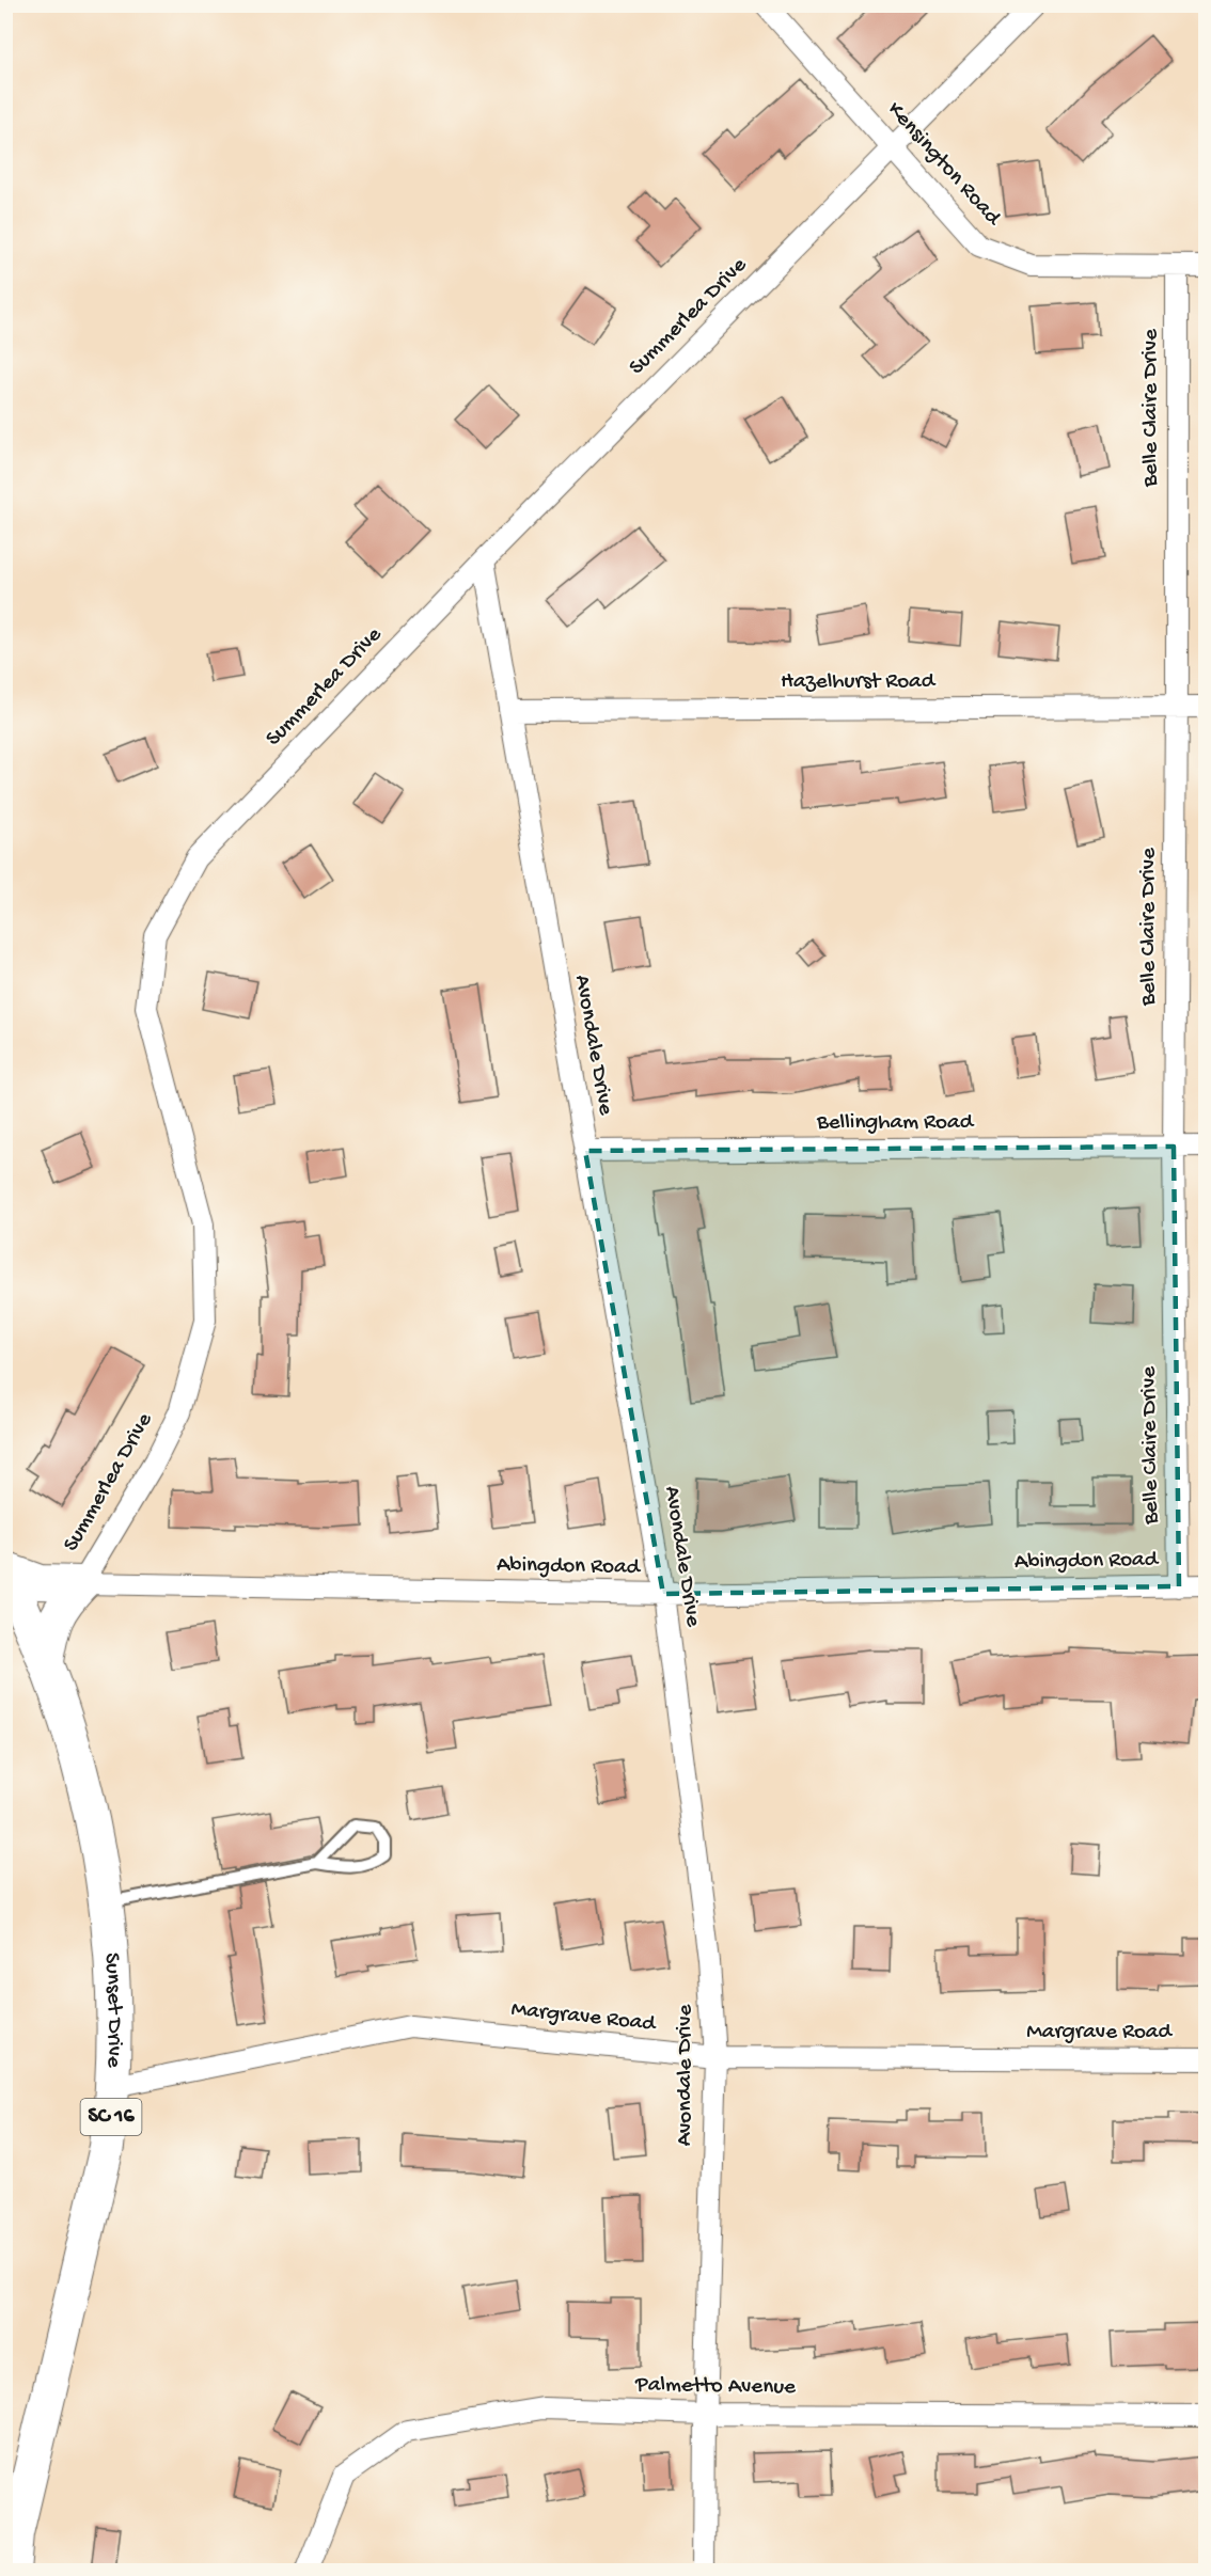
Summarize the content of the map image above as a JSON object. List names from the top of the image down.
{
  "streets": {
    "main road": ["Sunset Drive", "SC 16"],
    "street": [
      "Kensington Road",
      "Summerlea Drive",
      "Belle Claire Drive",
      "Hazelhurst Road",
      "Avondale Drive",
      "Bellingham Road",
      "Abingdon Road",
      "Margrave Road",
      "Palmetto Avenue"
    ]
  },
  "crossings": [
    ["Kensington Road", "Summerlea Drive"],
    ["Kensington Road", "Belle Claire Drive"],
    ["Summerlea Drive", "Avondale Drive"],
    ["Summerlea Drive", "Abingdon Road"],
    ["Belle Claire Drive", "Hazelhurst Road"],
    ["Belle Claire Drive", "Bellingham Road"],
    ["Belle Claire Drive", "Abingdon Road"],
    ["Hazelhurst Road", "Avondale Drive"],
    ["Avondale Drive", "Bellingham Road"],
    ["Avondale Drive", "Abingdon Road"],
    ["Avondale Drive", "Margrave Road"],
    ["Avondale Drive", "Palmetto Avenue"],
    ["Sunset Drive", "Margrave Road"]
  ]
}
